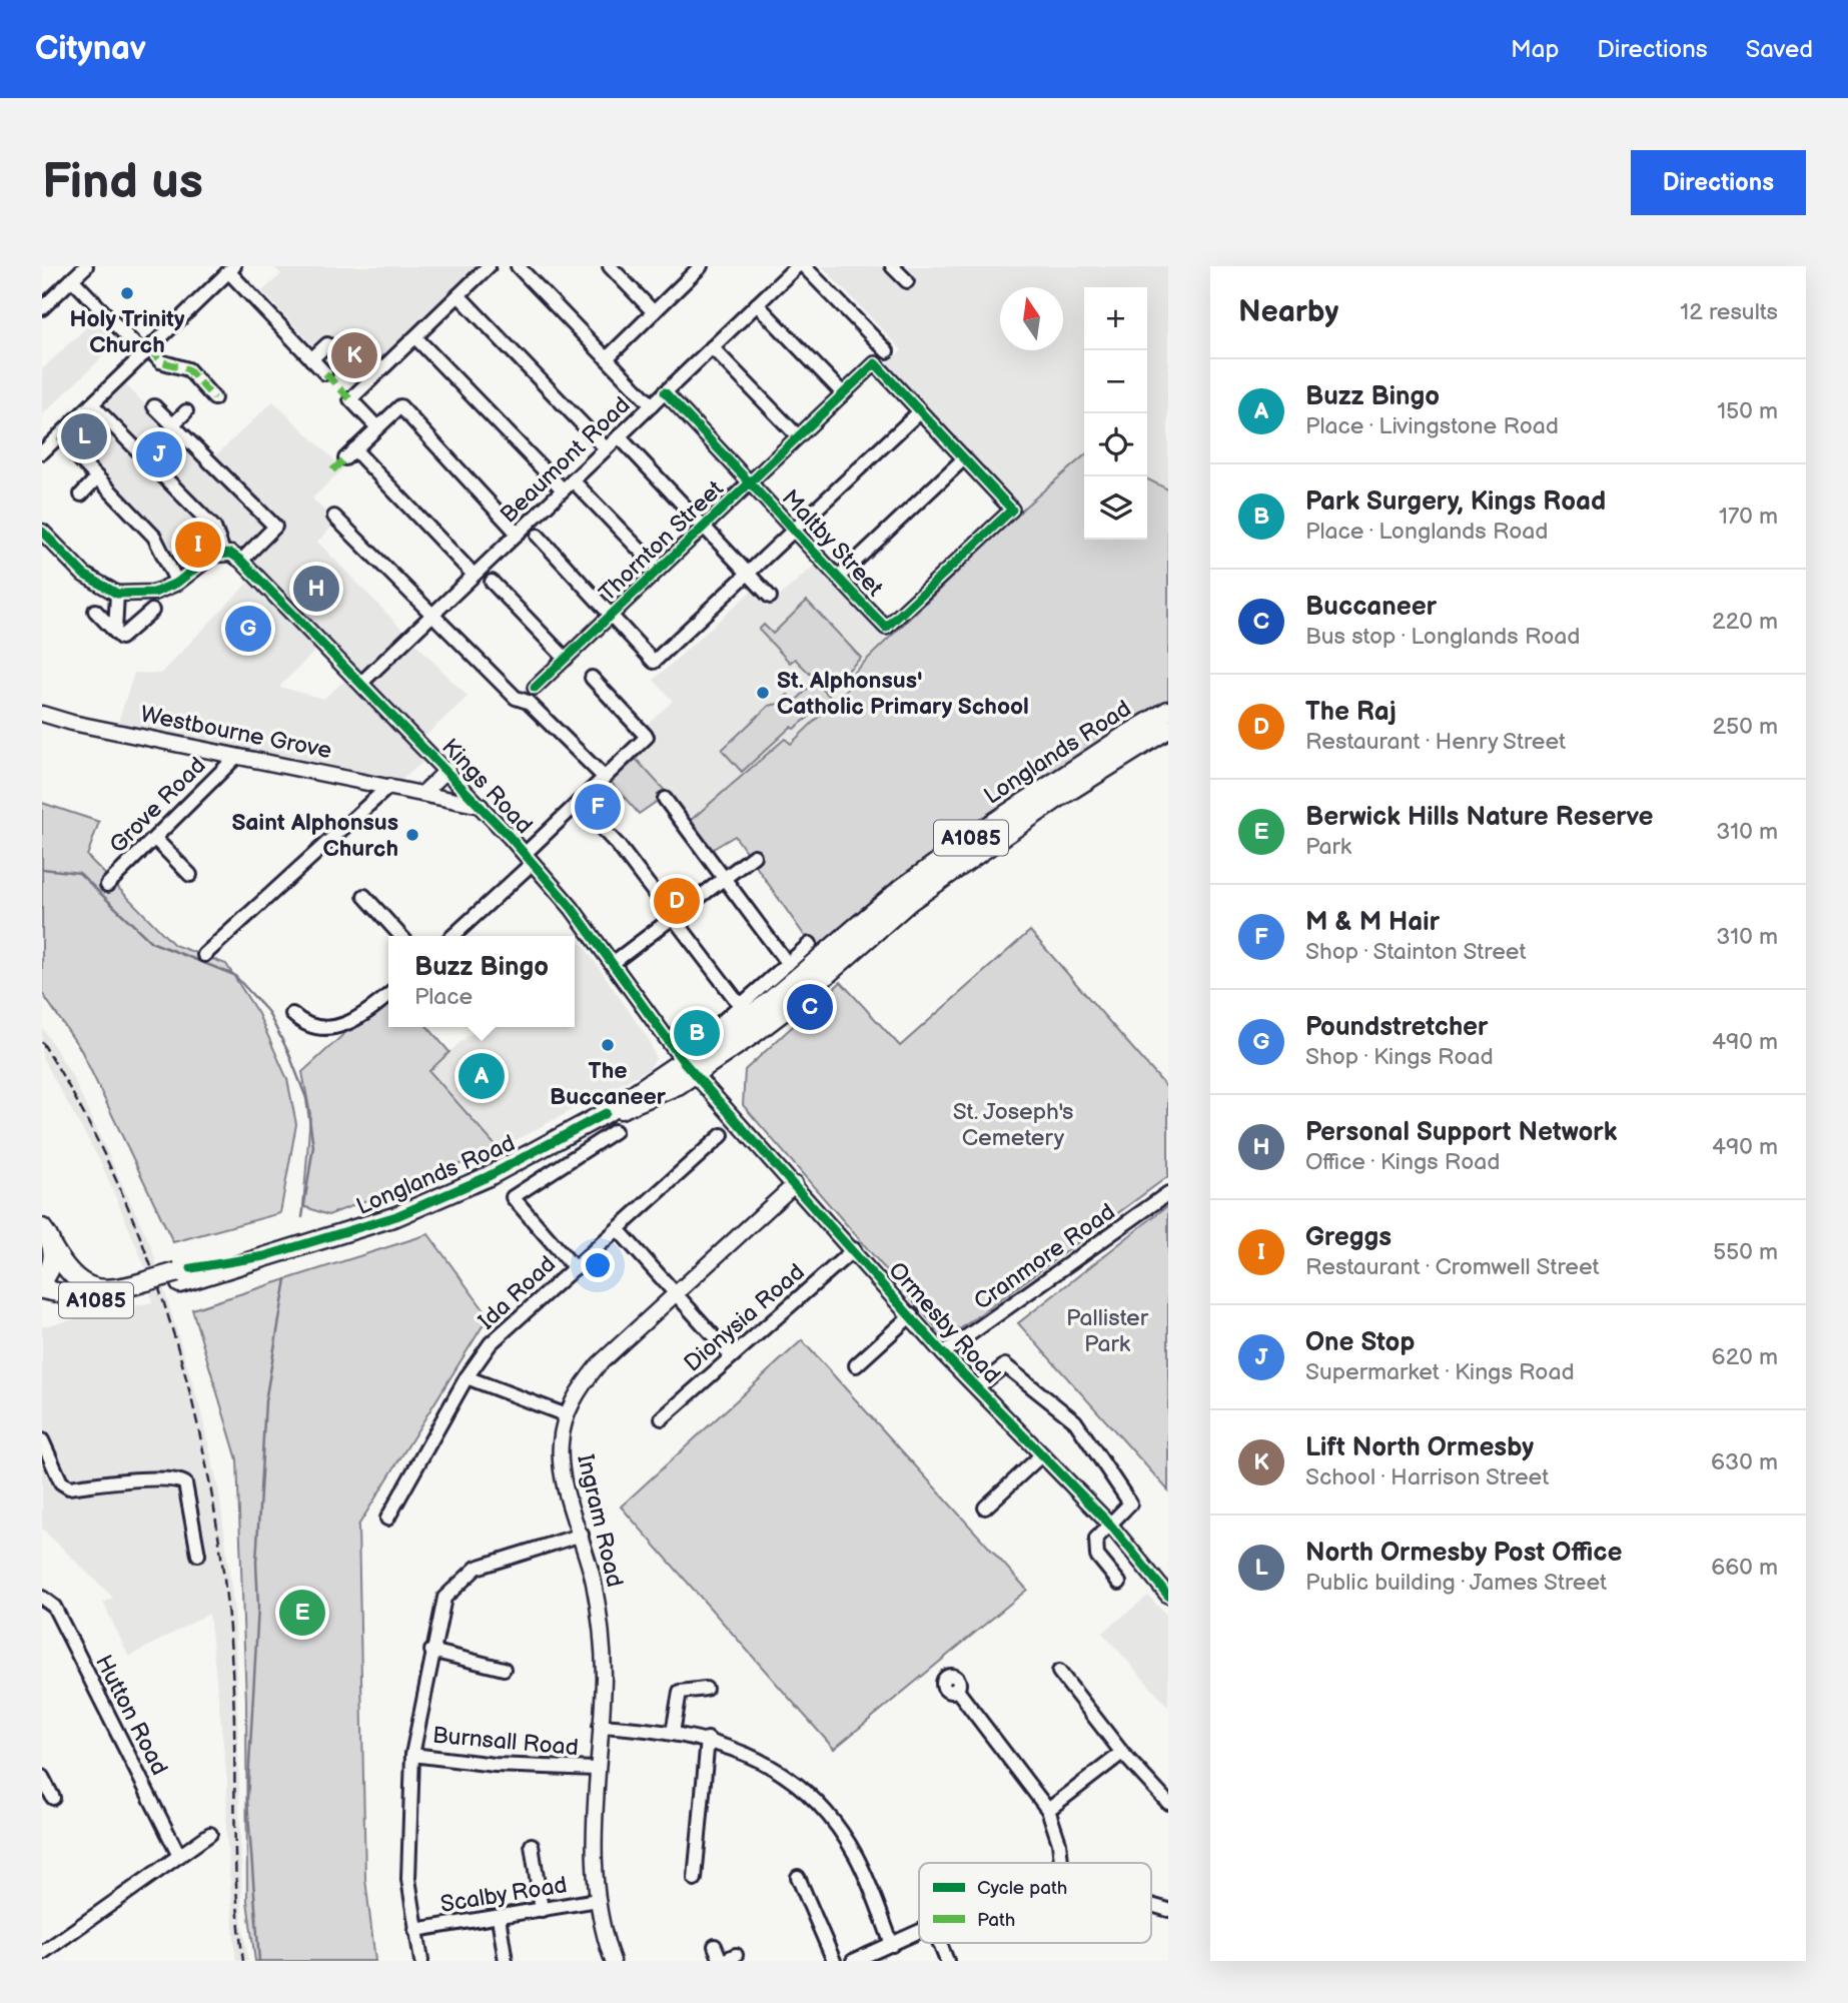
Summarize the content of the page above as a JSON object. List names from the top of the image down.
{
  "streets": {
    "main road": ["Longlands Road", "A1085"],
    "street": [
      "Beaumont Road",
      "Thornton Street",
      "Maltby Street",
      "Westbourne Grove",
      "Kings Road",
      "Grove Road",
      "Cranmore Road",
      "Ida Road",
      "Dionysia Road",
      "Ormesby Road",
      "Ingram Road",
      "Hutton Road",
      "Burnsall Road",
      "Scalby Road"
    ]
  },
  "crossings": [
    ["Beaumont Road", "Maltby Street"],
    ["Beaumont Road", "Kings Road"],
    ["Thornton Street", "Maltby Street"],
    ["Westbourne Grove", "Kings Road"],
    ["Westbourne Grove", "Grove Road"],
    ["Longlands Road", "Kings Road"],
    ["Longlands Road", "Ormesby Road"],
    ["Kings Road", "Ormesby Road"],
    ["Cranmore Road", "Ormesby Road"],
    ["Dionysia Road", "Ormesby Road"],
    ["Ormesby Road", "Ingram Road"],
    ["Ingram Road", "Burnsall Road"],
    ["Ingram Road", "Scalby Road"]
  ],
  "parks": ["St. Joseph's Cemetery", "Pallister Park"],
  "places": [
    "Holy Trinity Church",
    "St. Alphonsus' Catholic Primary School",
    "Saint Alphonsus Church",
    "The Buccaneer"
  ],
  "legend": ["Cycle path", "Path"],
  "north": "top",
  "page": {
    "header": "Citynav",
    "nav": ["Map", "Directions", "Saved"],
    "buttons": "Directions",
    "title": "Find us",
    "heading": ["Nearby", "12 results"],
    "map_buttons": ["+", "−"],
    "pins": [
      "K",
      "L",
      "J",
      "I",
      "H",
      "G",
      "F",
      "D",
      "C",
      "B",
      "A",
      "E"
    ],
    "list": [
      {
        "mark": "A",
        "name": "Buzz Bingo",
        "note": "Place · Livingstone Road",
        "value": "150 m"
      },
      {
        "mark": "B",
        "name": "Park Surgery, Kings Road",
        "note": "Place · Longlands Road",
        "value": "170 m"
      },
      {
        "mark": "C",
        "name": "Buccaneer",
        "note": "Bus stop · Longlands Road",
        "value": "220 m"
      },
      {
        "mark": "D",
        "name": "The Raj",
        "note": "Restaurant · Henry Street",
        "value": "250 m"
      },
      {
        "mark": "E",
        "name": "Berwick Hills Nature Reserve",
        "note": "Park",
        "value": "310 m"
      },
      {
        "mark": "F",
        "name": "M & M Hair",
        "note": "Shop · Stainton Street",
        "value": "310 m"
      },
      {
        "mark": "G",
        "name": "Poundstretcher",
        "note": "Shop · Kings Road",
        "value": "490 m"
      },
      {
        "mark": "H",
        "name": "Personal Support Network",
        "note": "Office · Kings Road",
        "value": "490 m"
      },
      {
        "mark": "I",
        "name": "Greggs",
        "note": "Restaurant · Cromwell Street",
        "value": "550 m"
      },
      {
        "mark": "J",
        "name": "One Stop",
        "note": "Supermarket · Kings Road",
        "value": "620 m"
      },
      {
        "mark": "K",
        "name": "Lift North Ormesby",
        "note": "School · Harrison Street",
        "value": "630 m"
      },
      {
        "mark": "L",
        "name": "North Ormesby Post Office",
        "note": "Public building · James Street",
        "value": "660 m"
      }
    ],
    "popup": ["Buzz Bingo", "Place"]
  }
}
